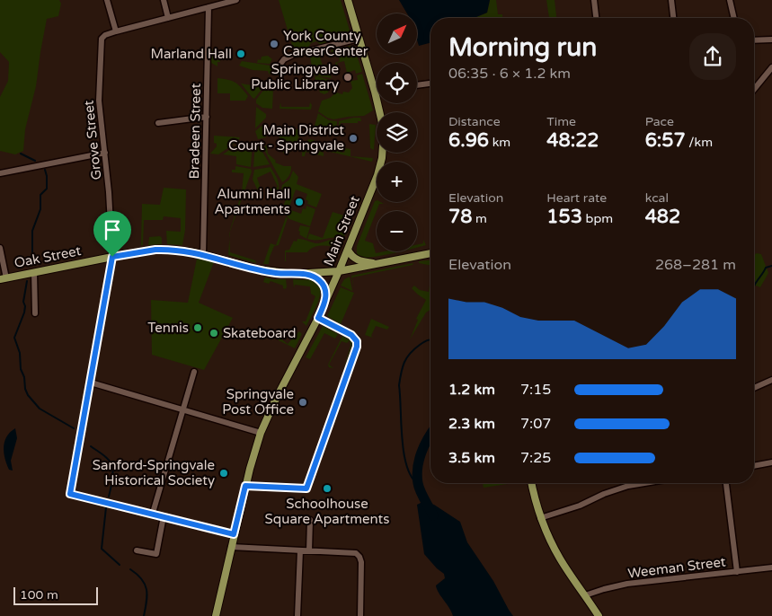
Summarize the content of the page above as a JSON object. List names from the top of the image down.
{
  "streets": {
    "main road": ["Main Street", "Oak Street"],
    "street": ["Bradeen Street", "Grove Street", "Weeman Street"]
  },
  "crossings": [
    ["Bradeen Street", "Oak Street"],
    ["Grove Street", "Oak Street"],
    ["Main Street", "Oak Street"]
  ],
  "places": [
    "York County CareerCenter",
    "Marland Hall",
    "Springvale Public Library",
    "Main District Court - Springvale",
    "Alumni Hall Apartments",
    "Tennis",
    "Skateboard",
    "Springvale Post Office",
    "Sanford-Springvale Historical Society",
    "Schoolhouse Square Apartments"
  ],
  "scale_bar": "100 m",
  "north": "top right",
  "page": {
    "map_buttons": ["+", "−"],
    "heading": ["Morning run", "06:35 · 6 × 1.2 km"],
    "stats": [
      ["Distance", "6.96 km"],
      ["Time", "48:22"],
      ["Pace", "6:57 /km"],
      ["Elevation", "78 m"],
      ["Heart rate", "153 bpm"],
      ["kcal", "482"]
    ],
    "chart": ["Elevation", "268–281 m"],
    "list": [
      {
        "name": "1.2 km",
        "note": "7:15"
      },
      {
        "name": "2.3 km",
        "note": "7:07"
      },
      {
        "name": "3.5 km",
        "note": "7:25"
      }
    ],
    "scale": "100 m"
  }
}
